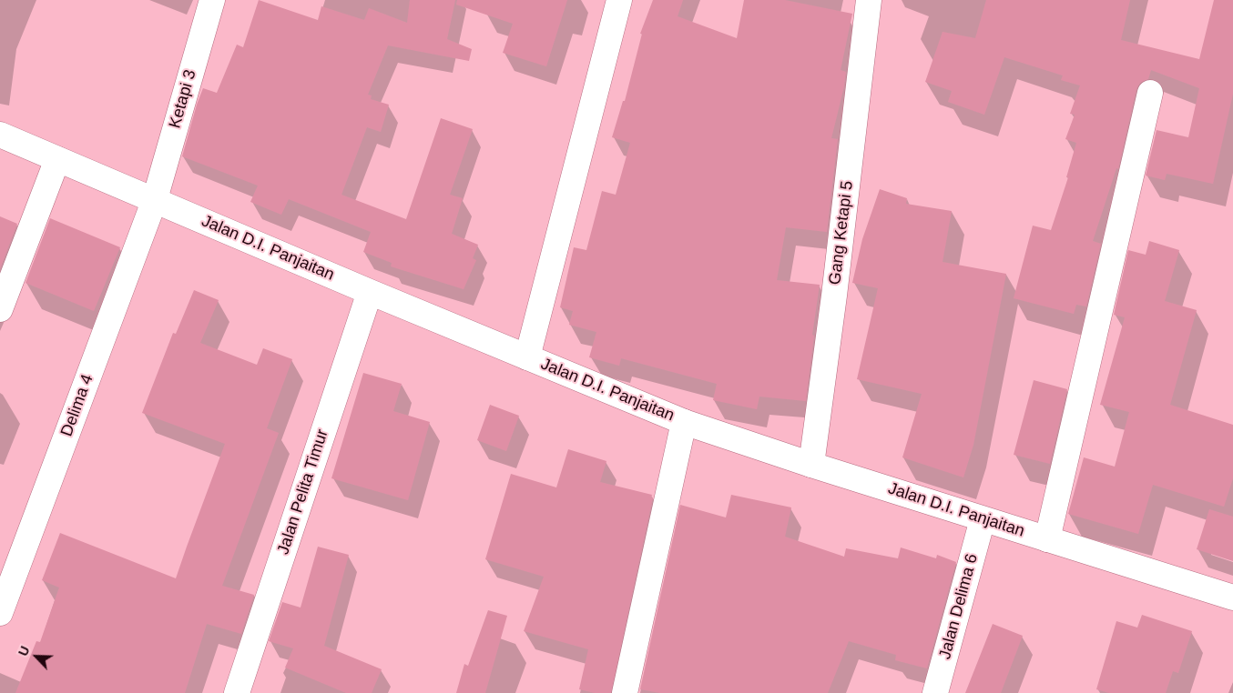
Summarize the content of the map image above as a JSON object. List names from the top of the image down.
{
  "streets": {
    "street": [
      "Ketapi 3",
      "Gang Ketapi 5",
      "Jalan D.I. Panjaitan",
      "Delima 4",
      "Jalan Pelita Timur",
      "Jalan Delima 6"
    ]
  },
  "crossings": [
    ["Ketapi 3", "Jalan D.I. Panjaitan"],
    ["Ketapi 3", "Delima 4"],
    ["Gang Ketapi 5", "Jalan D.I. Panjaitan"],
    ["Jalan D.I. Panjaitan", "Delima 4"],
    ["Jalan D.I. Panjaitan", "Jalan Pelita Timur"],
    ["Jalan D.I. Panjaitan", "Jalan Delima 6"]
  ],
  "north": "top left"
}
